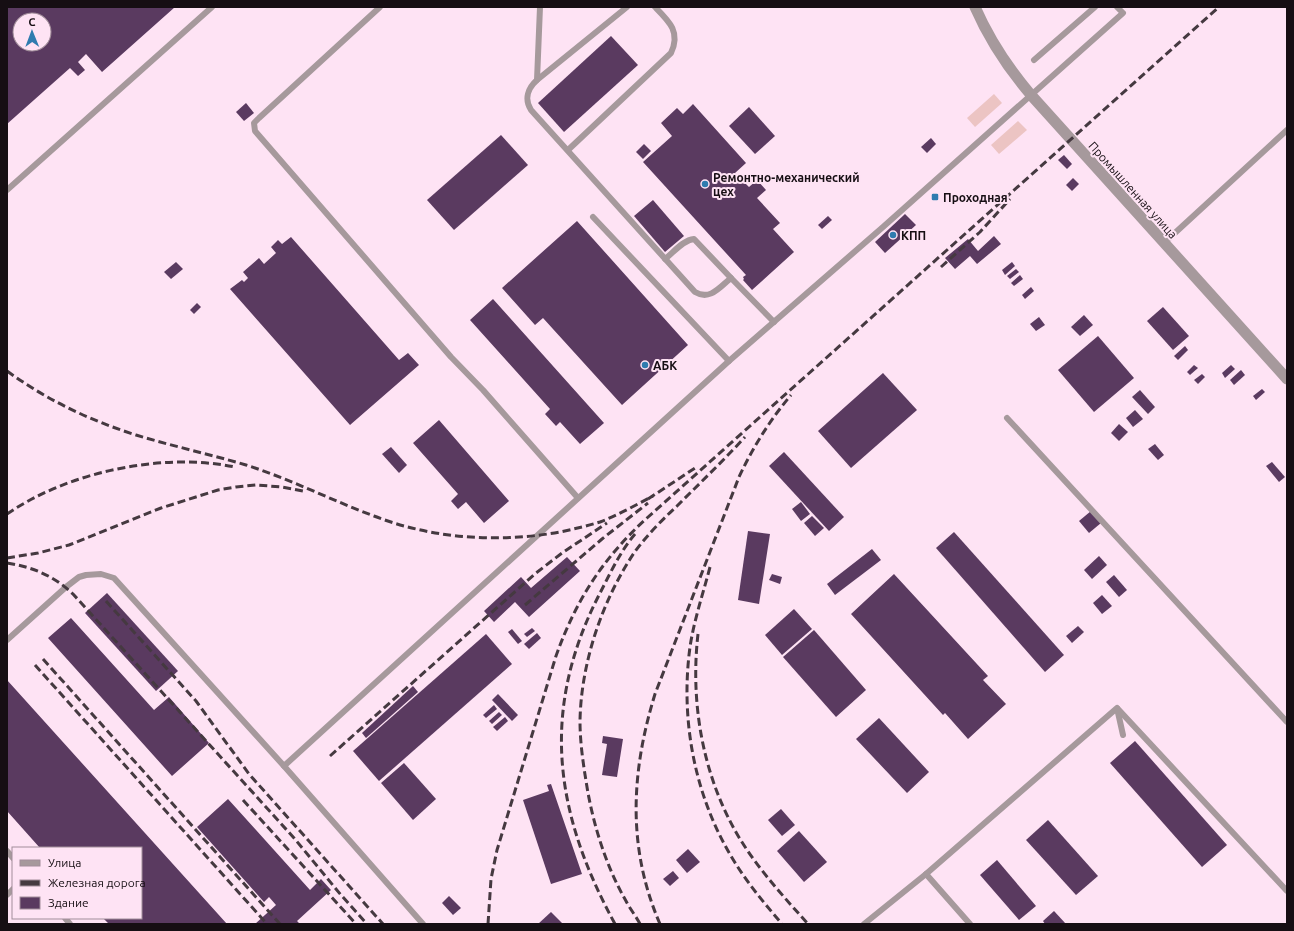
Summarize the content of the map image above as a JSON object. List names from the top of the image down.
{
  "streets": {
    "street": ["Промышленная улица"]
  },
  "places": {
    "other": ["Ремонтно-механический цех", "КПП", "АБК"],
    "transit": ["Проходная"]
  },
  "legend": ["Улица", "Железная дорога", "Здание"],
  "north": "top"
}
